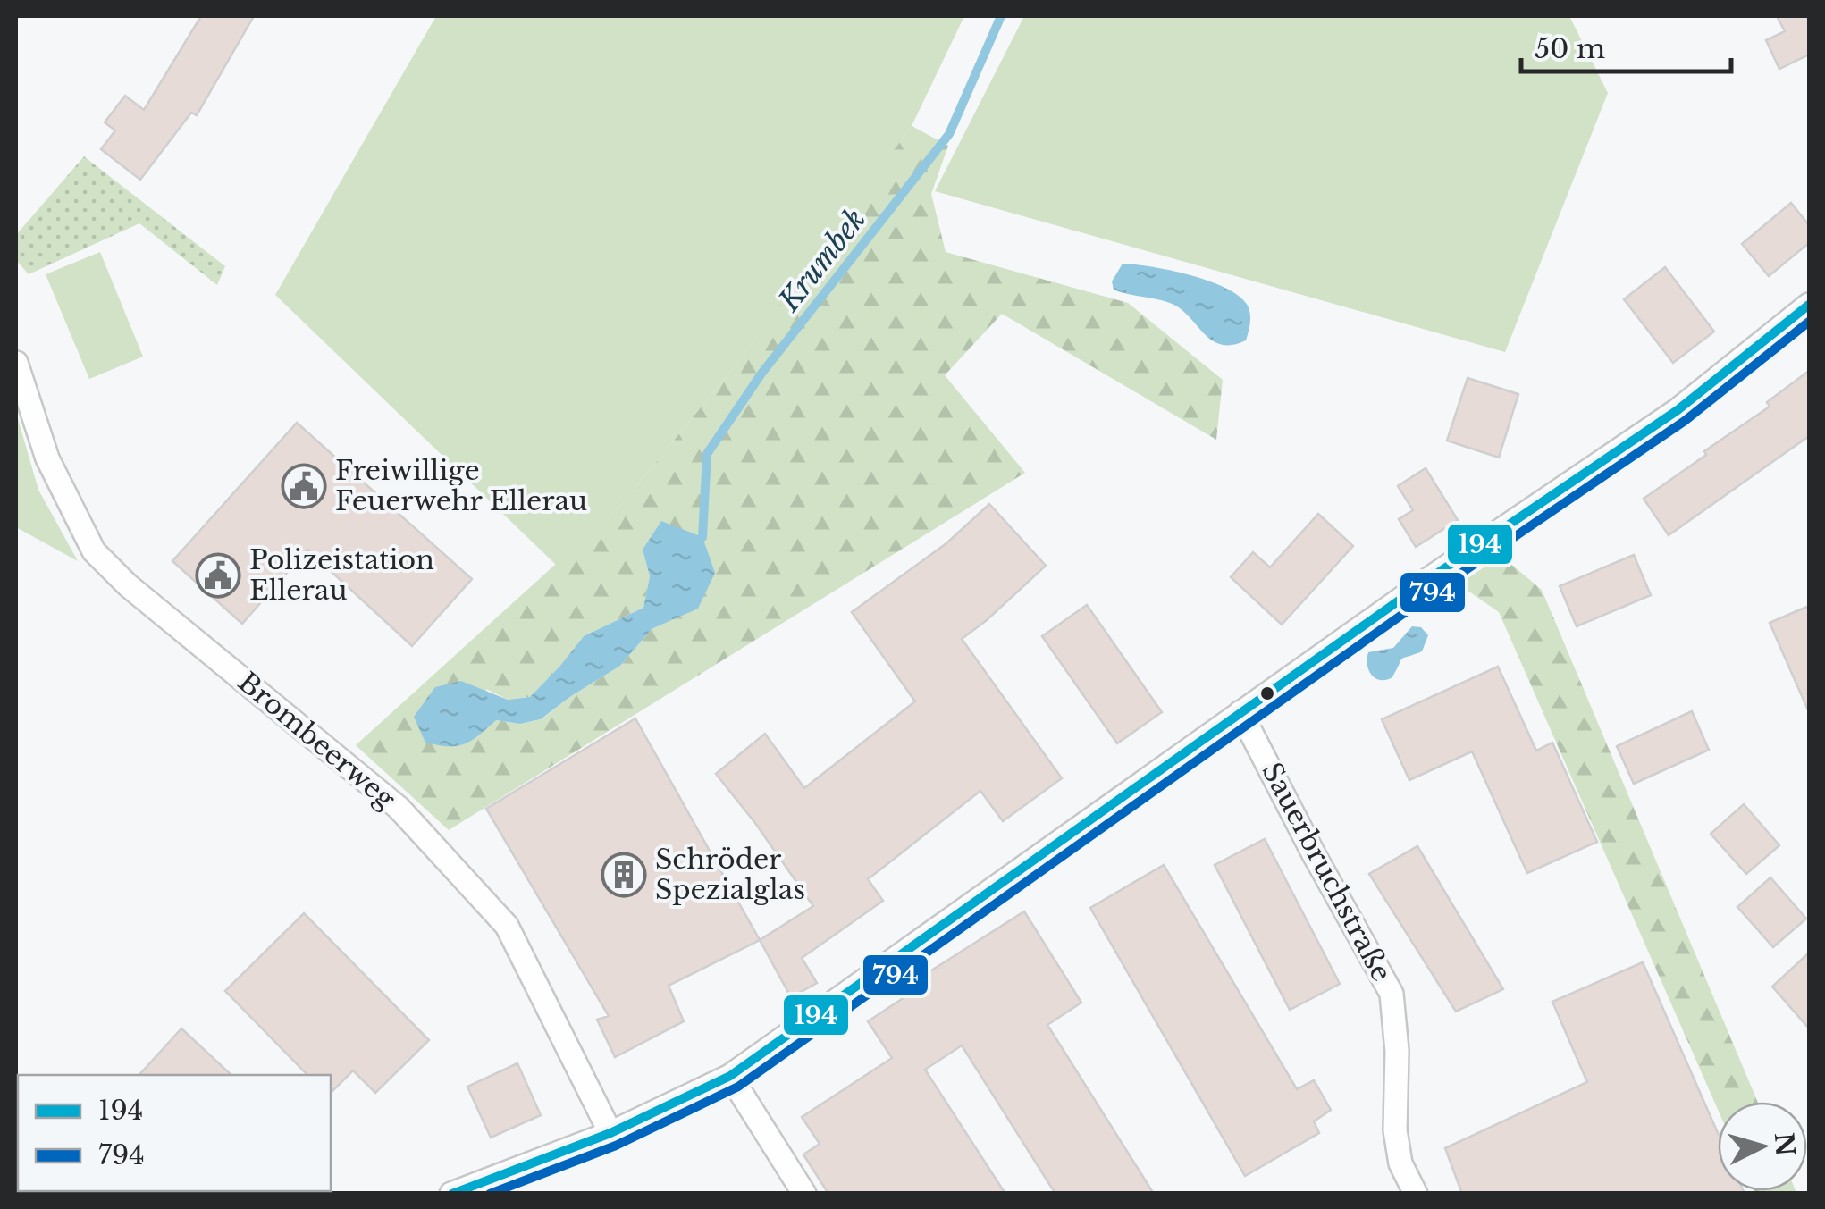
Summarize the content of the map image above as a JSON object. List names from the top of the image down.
{
  "streets": {
    "street": ["Brombeerweg", "Sauerbruchstraße"]
  },
  "water": ["Krumbek"],
  "places": {
    "public building": ["Freiwillige Feuerwehr Ellerau", "Polizeistation Ellerau"],
    "building": ["Schröder Spezialglas"]
  },
  "lines": ["transit line 194", "transit line 794"],
  "legend": ["194", "794"],
  "scale_bar": "50 m",
  "north": "right"
}
